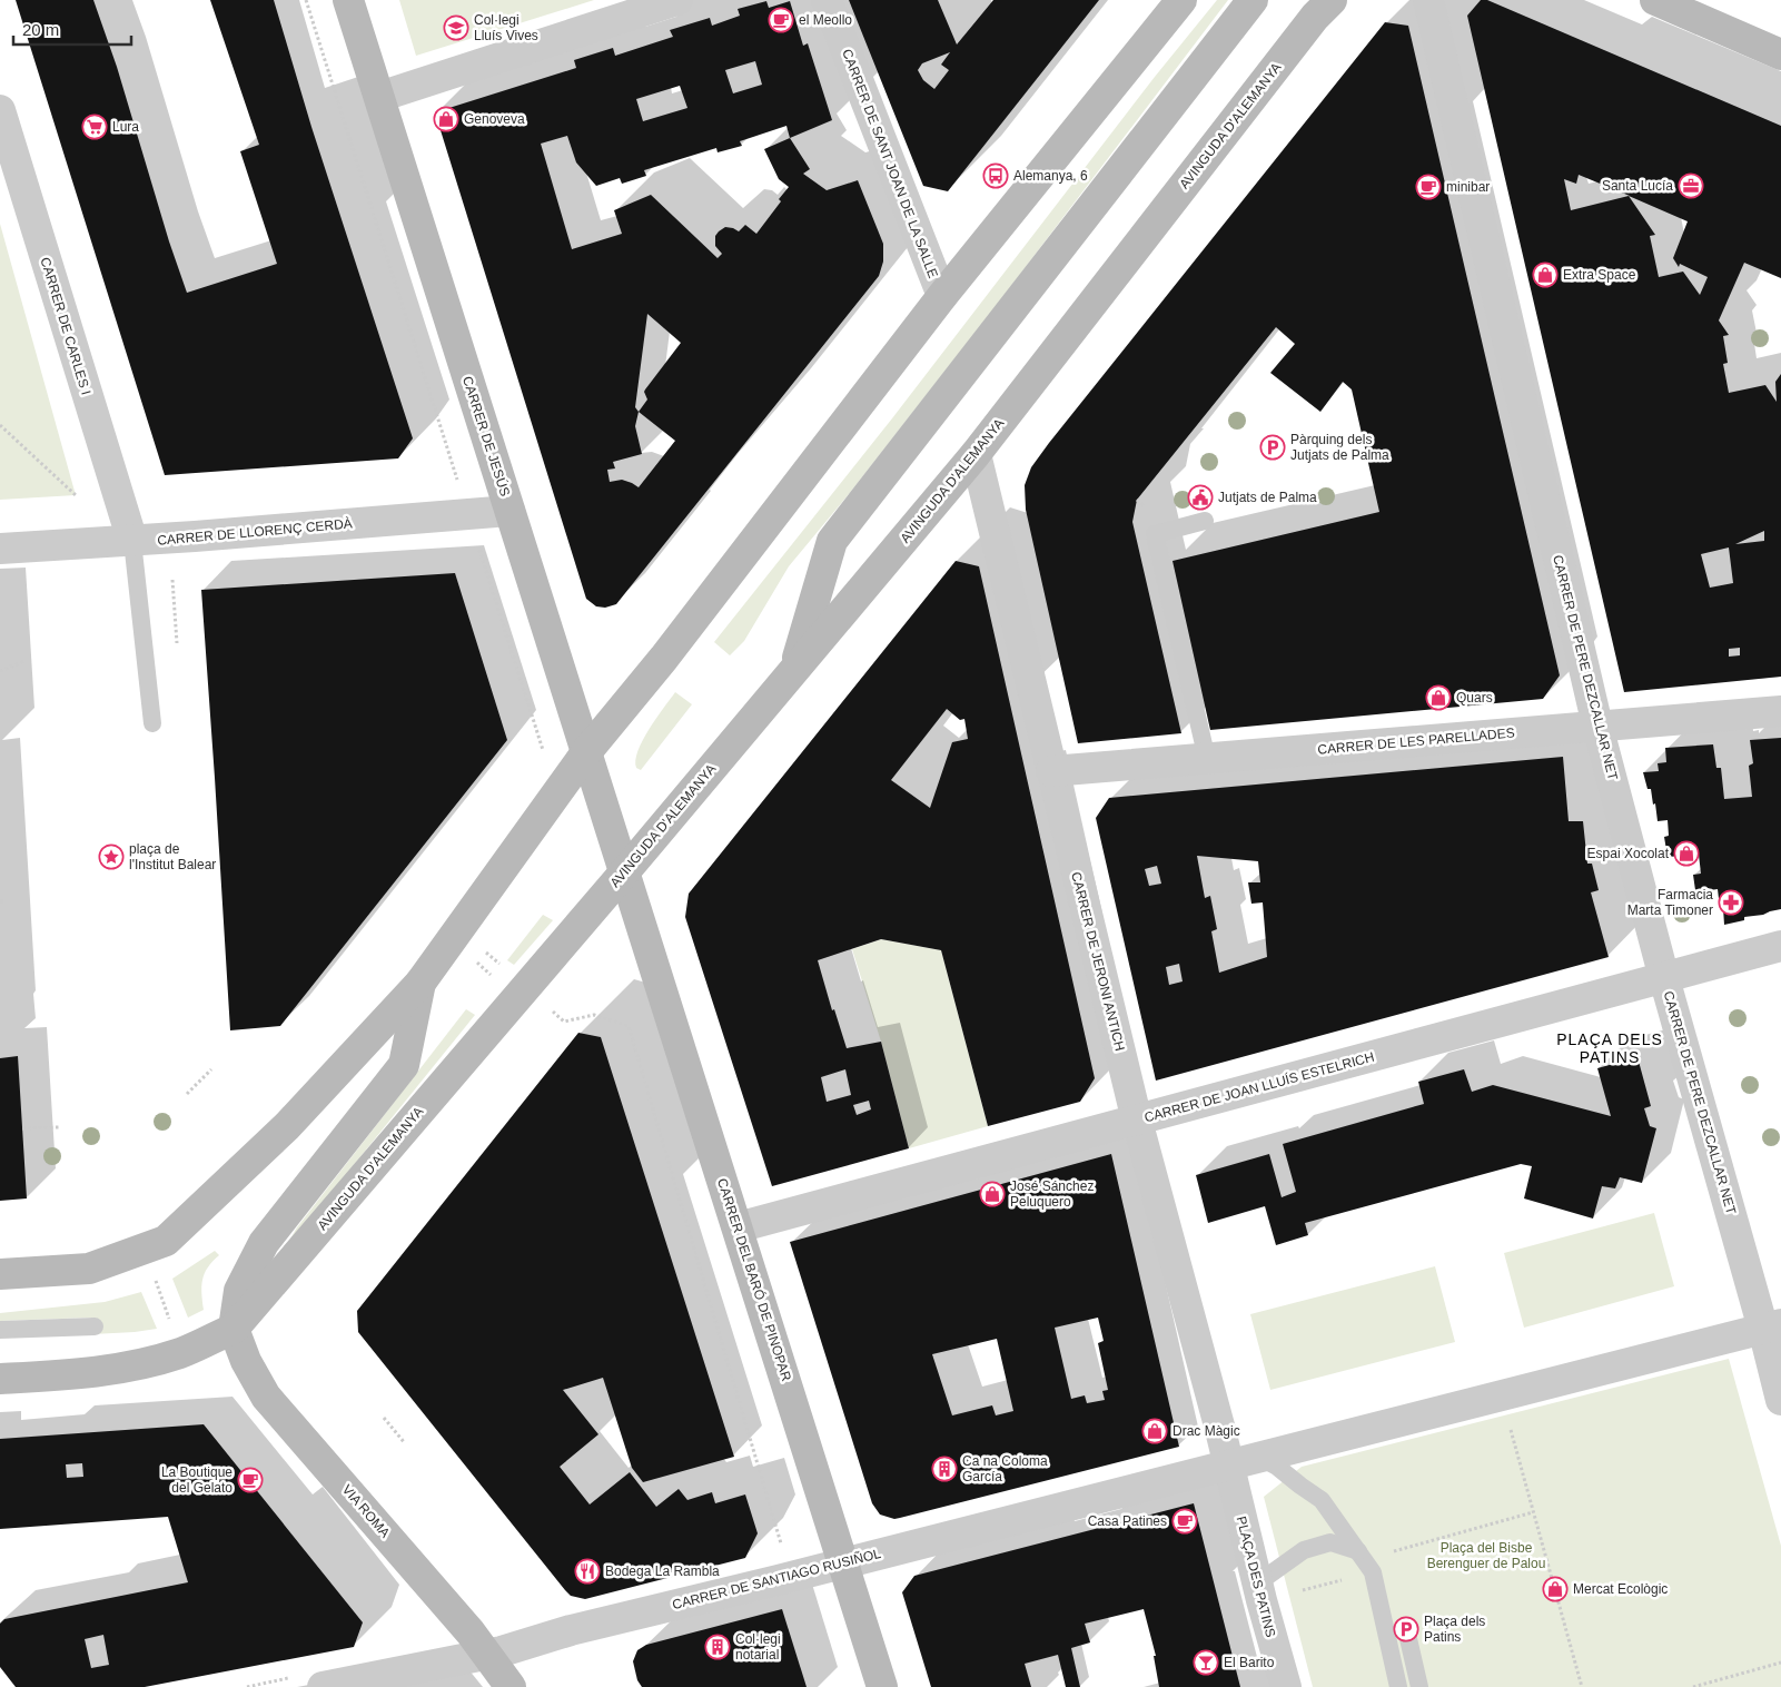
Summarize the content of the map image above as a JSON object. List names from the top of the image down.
{
  "streets": {
    "main road": [
      "AVINGUDA D'ALEMANYA",
      "CARRER DE JESÚS",
      "CARRER DEL BARÓ DE PINOPAR",
      "VIA ROMA"
    ],
    "street": [
      "CARRER DE SANT JOAN DE LA SALLE",
      "CARRER DE CARLES I",
      "CARRER DE LLORENÇ CERDÀ",
      "CARRER DE PERE DEZCALLAR NET",
      "CARRER DE LES PARELLADES",
      "CARRER DE JERONI ANTICH",
      "CARRER DE JOAN LLUÍS ESTELRICH",
      "PLAÇA DES PATINS",
      "CARRER DE SANTIAGO RUSIÑOL"
    ]
  },
  "crossings": [
    ["AVINGUDA D'ALEMANYA", "CARRER DE JESÚS"],
    ["AVINGUDA D'ALEMANYA", "CARRER DE JERONI ANTICH"],
    ["AVINGUDA D'ALEMANYA", "CARRER DEL BARÓ DE PINOPAR"],
    ["AVINGUDA D'ALEMANYA", "VIA ROMA"],
    ["CARRER DE CARLES I", "CARRER DE LLORENÇ CERDÀ"],
    ["CARRER DE JESÚS", "CARRER DE LLORENÇ CERDÀ"],
    ["CARRER DE JESÚS", "CARRER DEL BARÓ DE PINOPAR"],
    ["CARRER DE PERE DEZCALLAR NET", "CARRER DE LES PARELLADES"],
    ["CARRER DE PERE DEZCALLAR NET", "CARRER DE JOAN LLUÍS ESTELRICH"],
    ["CARRER DE LES PARELLADES", "CARRER DE JERONI ANTICH"],
    ["CARRER DE JERONI ANTICH", "CARRER DE JOAN LLUÍS ESTELRICH"],
    ["CARRER DE JERONI ANTICH", "PLAÇA DES PATINS"],
    ["CARRER DE JERONI ANTICH", "CARRER DE SANTIAGO RUSIÑOL"],
    ["CARRER DE JOAN LLUÍS ESTELRICH", "CARRER DEL BARÓ DE PINOPAR"],
    ["CARRER DEL BARÓ DE PINOPAR", "CARRER DE SANTIAGO RUSIÑOL"],
    ["VIA ROMA", "CARRER DE SANTIAGO RUSIÑOL"],
    ["PLAÇA DES PATINS", "CARRER DE SANTIAGO RUSIÑOL"]
  ],
  "districts": ["PLAÇA DELS PATINS"],
  "parks": ["Plaça del Bisbe Berenguer de Palou"],
  "places": {
    "cafe": [
      "el Meollo",
      "minibar",
      "La Boutique del Gelato",
      "Casa Patines"
    ],
    "school or university": ["Col·legi Lluís Vives"],
    "shop": [
      "Genoveva",
      "Extra Space",
      "Quars",
      "Espai Xocolat",
      "José Sánchez Peluquero",
      "Drac Màgic",
      "Mercat Ecològic"
    ],
    "supermarket": ["Lura"],
    "bus stop": ["Alemanya, 6"],
    "office": ["Santa Lucía"],
    "parking": ["Pàrquing dels Jutjats de Palma", "Plaça dels Patins"],
    "public building": ["Jutjats de Palma"],
    "place": ["plaça de l'Institut Balear"],
    "pharmacy": ["Farmacia Marta Timoner"],
    "building": ["Ca na Coloma García", "Col·legi notarial"],
    "restaurant": ["Bodega La Rambla"],
    "bar": ["El Barito"]
  },
  "scale_bar": "20 m"
}
